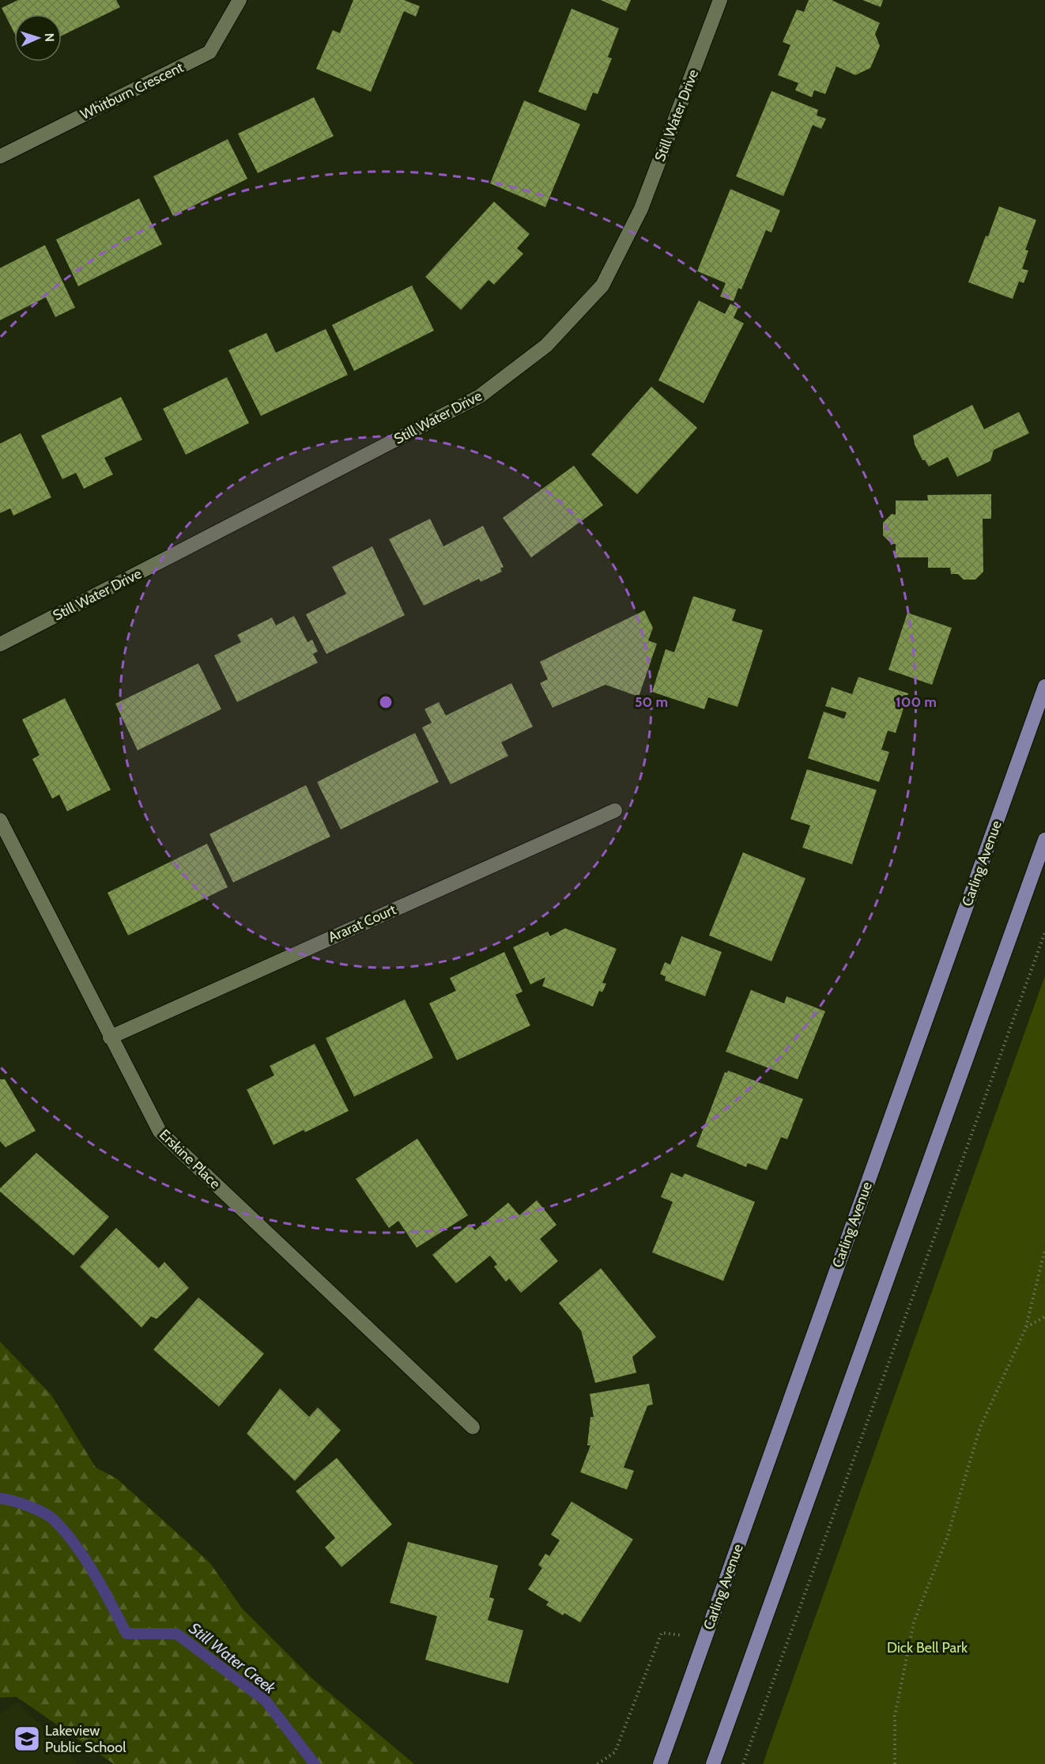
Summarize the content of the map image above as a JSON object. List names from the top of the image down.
{
  "streets": {
    "main road": ["Carling Avenue"],
    "street": [
      "Whitburn Crescent",
      "Still Water Drive",
      "Ararat Court",
      "Erskine Place"
    ]
  },
  "crossings": [
    ["Ararat Court", "Erskine Place"]
  ],
  "water": ["Still Water Creek"],
  "parks": ["Dick Bell Park"],
  "places": {
    "school or university": ["Lakeview Public School"]
  },
  "north": "right",
  "rings": ["50 m", "100 m"]
}
